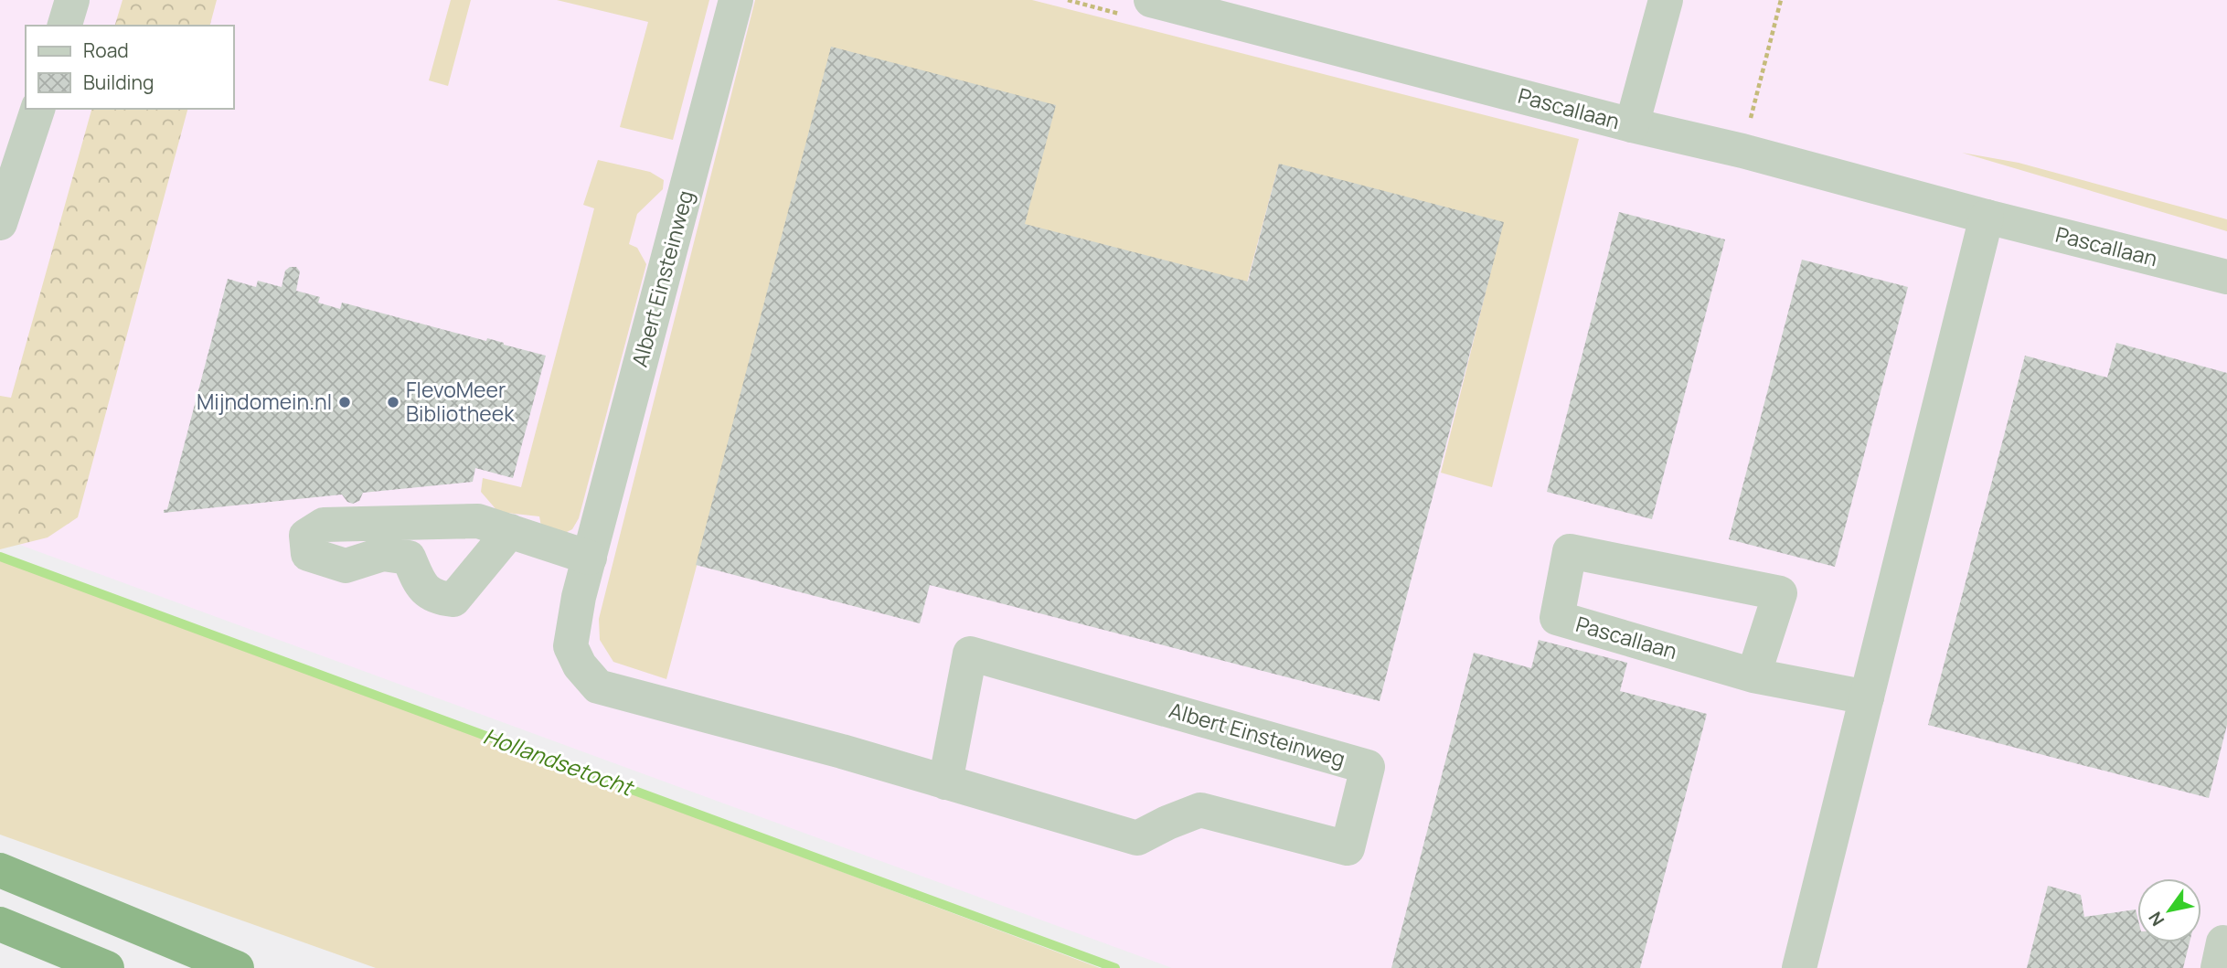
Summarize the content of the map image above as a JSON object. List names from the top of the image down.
{
  "streets": {
    "street": ["Pascallaan", "Albert Einsteinweg"]
  },
  "water": ["Hollandsetocht"],
  "places": ["Mijndomein.nl", "FlevoMeer Bibliotheek"],
  "legend": ["Road", "Building"],
  "north": "bottom left"
}
